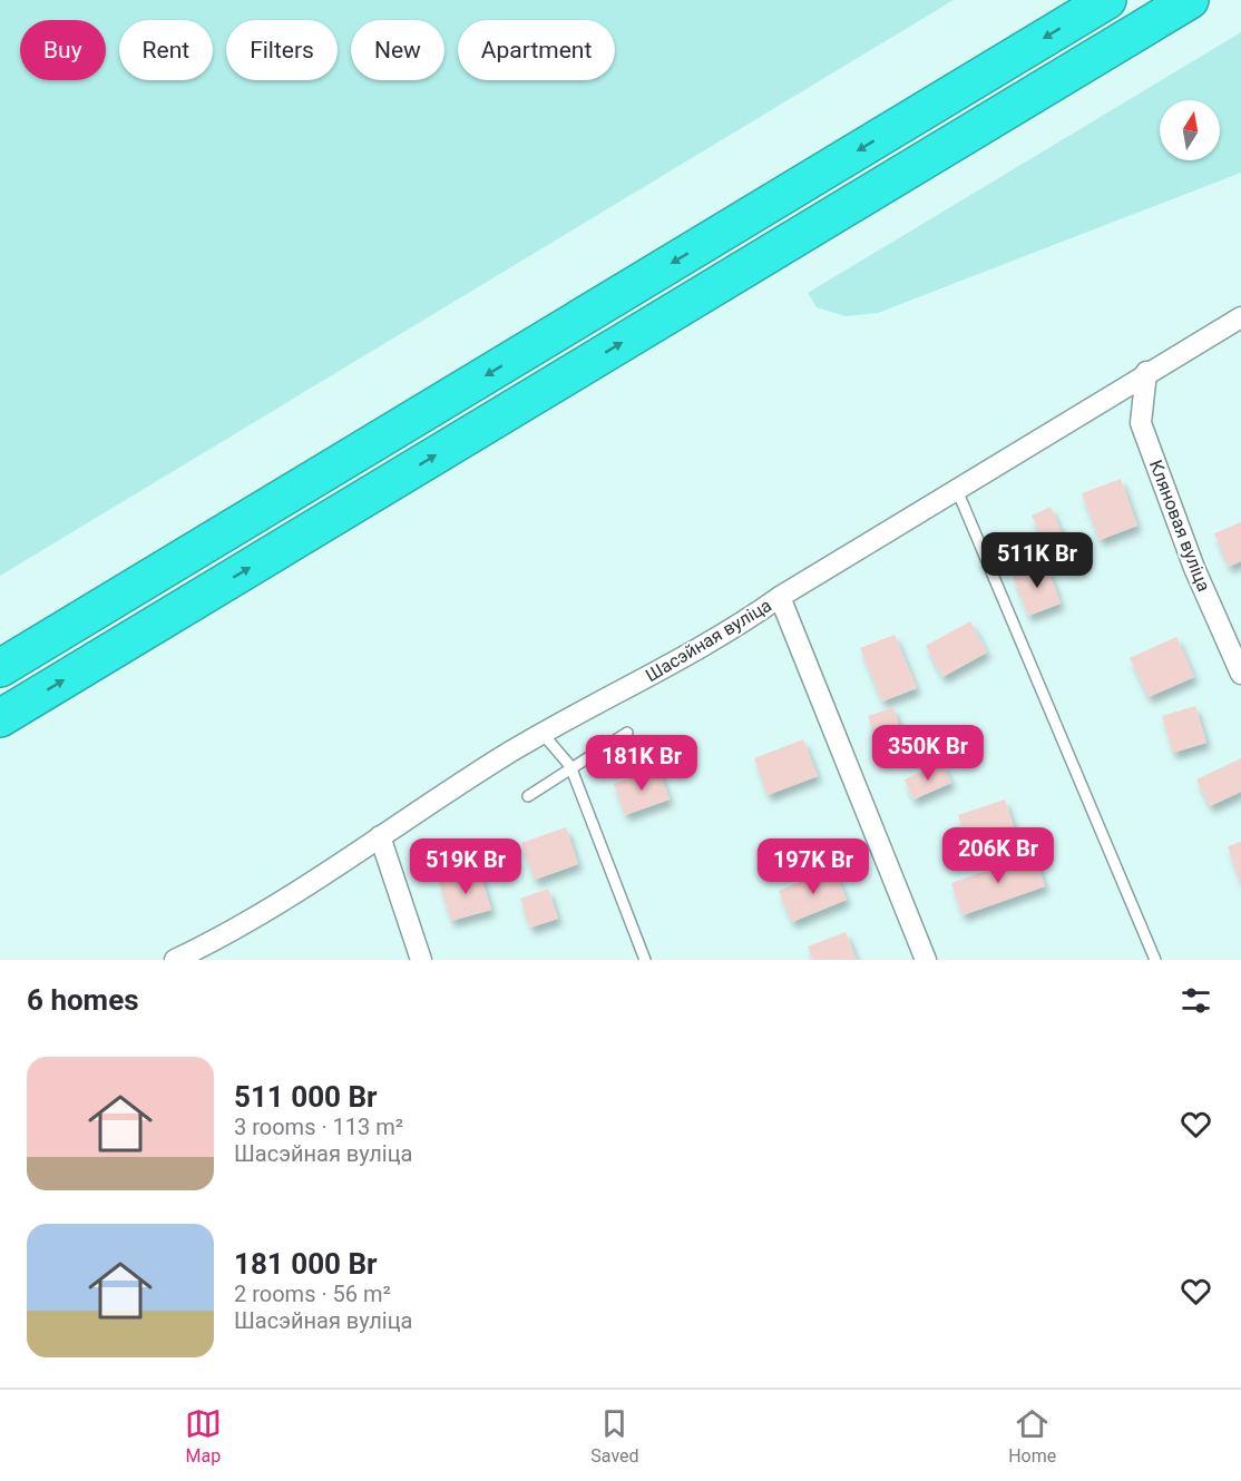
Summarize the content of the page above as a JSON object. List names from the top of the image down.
{
  "streets": {
    "street": ["Кляновая вуліца", "Шасэйная вуліца"]
  },
  "crossings": [
    ["Кляновая вуліца", "Шасэйная вуліца"]
  ],
  "north": "top",
  "page": {
    "chip": [
      "Buy",
      "Rent",
      "Filters",
      "New",
      "Apartment"
    ],
    "price": [
      "511K Br",
      "350K Br",
      "181K Br",
      "206K Br",
      "519K Br",
      "197K Br"
    ],
    "heading": "6 homes",
    "list": [
      {
        "name": "511 000 Br",
        "note": "3 rooms · 113 m² · Шасэйная вуліца"
      },
      {
        "name": "181 000 Br",
        "note": "2 rooms · 56 m² · Шасэйная вуліца"
      }
    ],
    "tabs": ["Map", "Saved", "Home"]
  }
}
